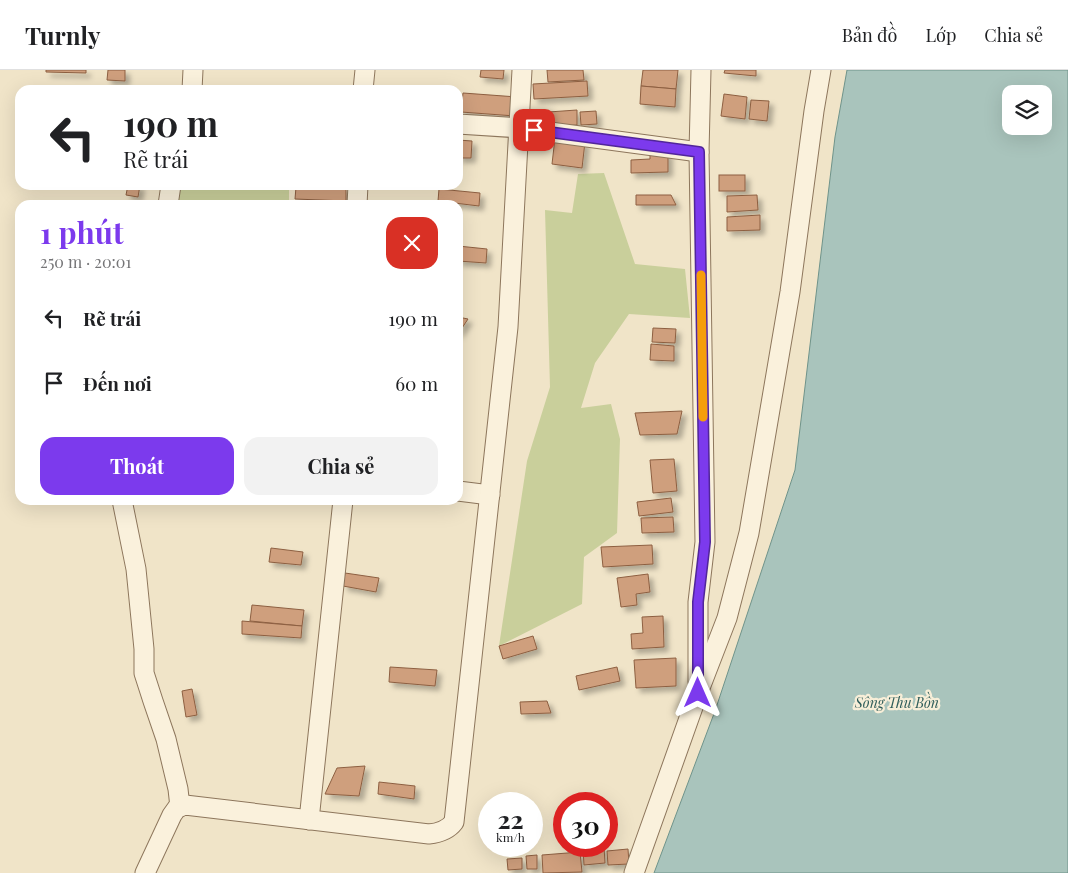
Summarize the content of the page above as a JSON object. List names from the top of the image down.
{
  "water": ["Sông Thu Bồn"],
  "page": {
    "header": "Turnly",
    "nav": ["Bản đồ", "Lớp", "Chia sẻ"],
    "turn": ["190 m", "Rẽ trái"],
    "heading": ["1 phút", "250 m · 20:01"],
    "list": [
      {
        "name": "Rẽ trái",
        "value": "190 m"
      },
      {
        "name": "Đến nơi",
        "value": "60 m"
      }
    ],
    "buttons": ["Thoát", "Chia sẻ"],
    "speed": "22 km/h",
    "limit": "30"
  }
}
